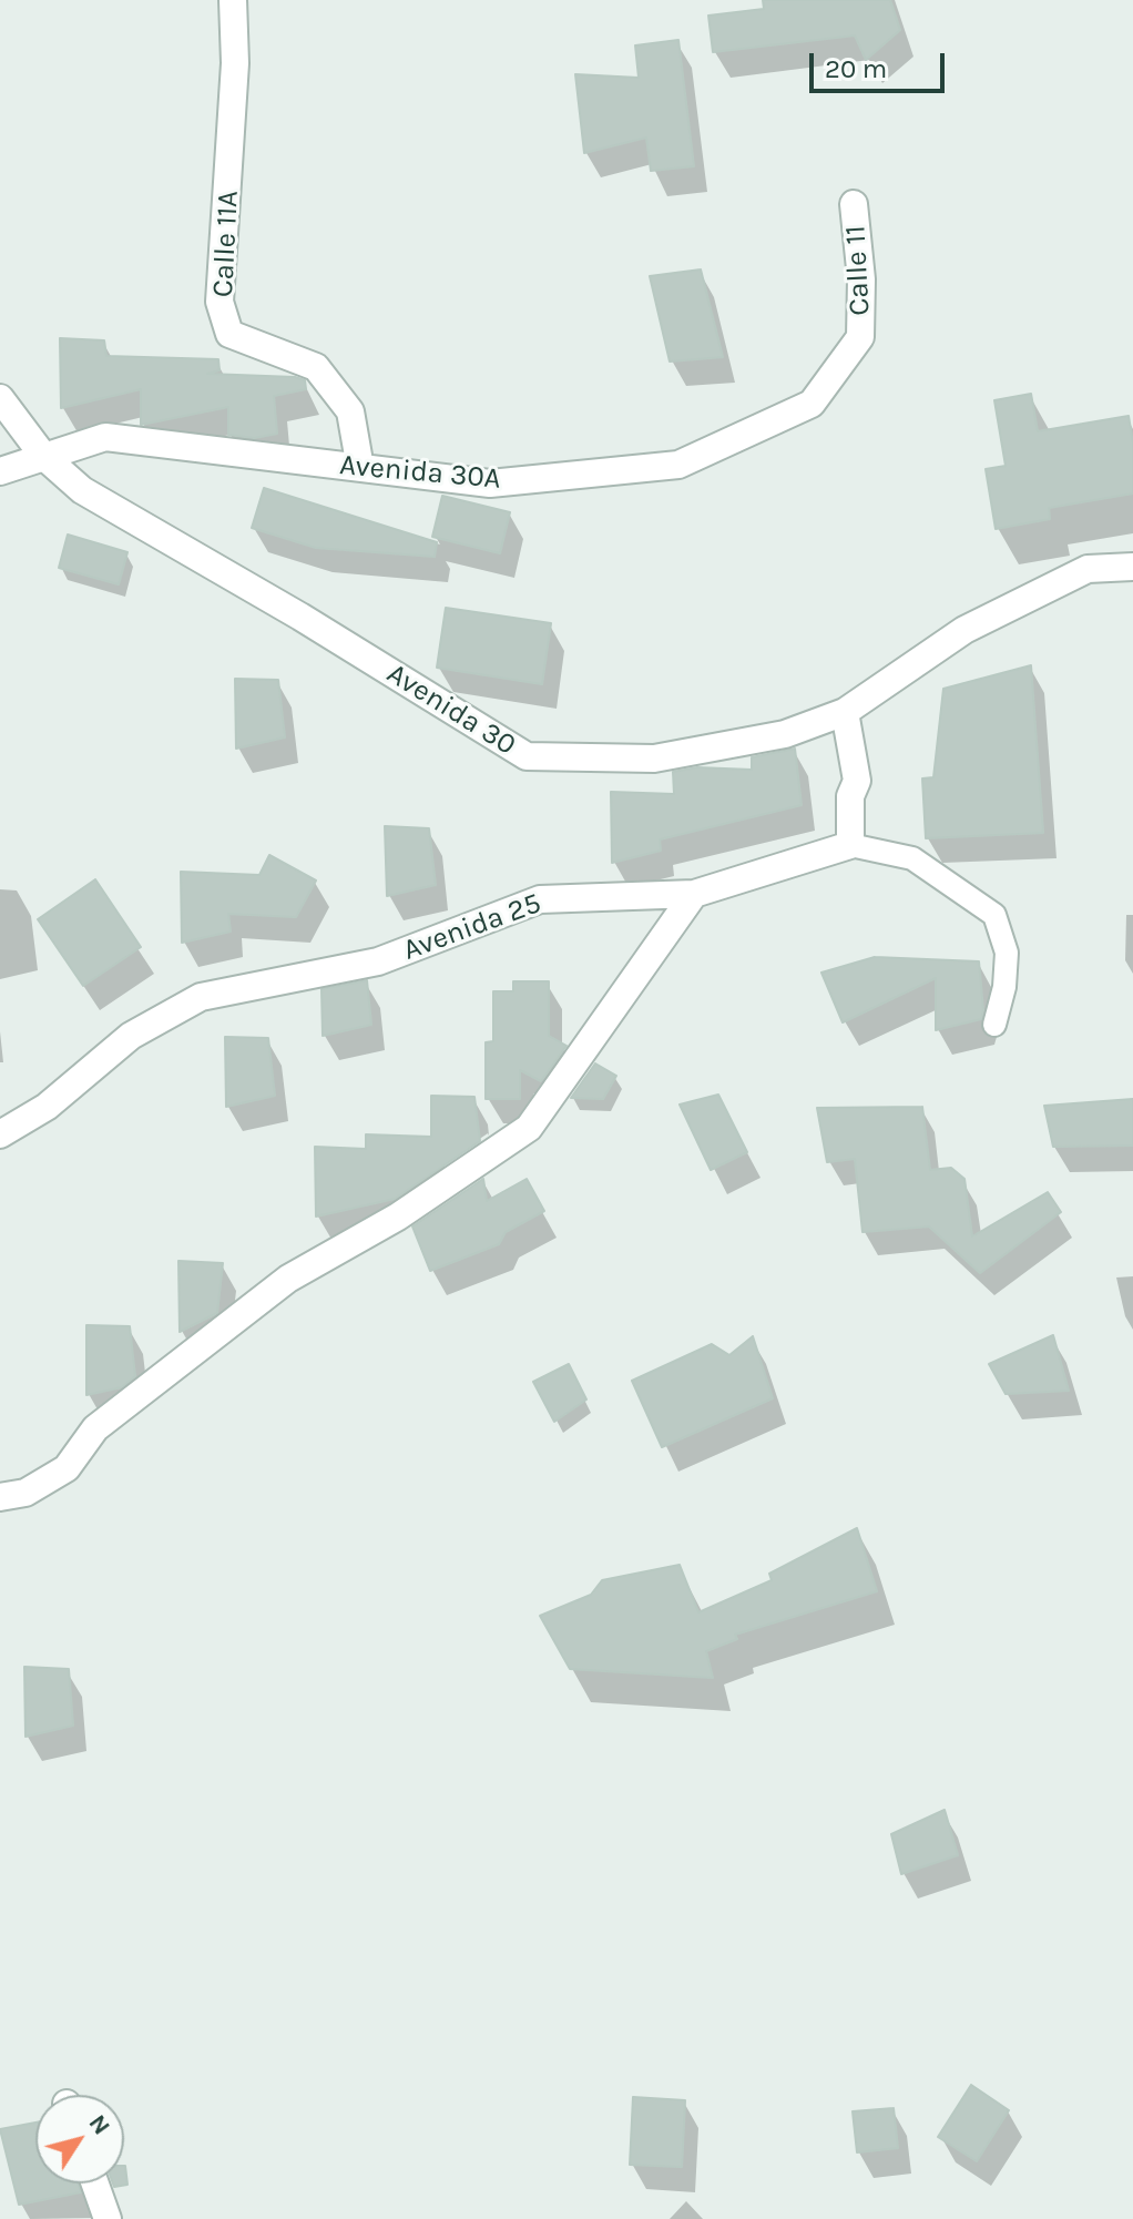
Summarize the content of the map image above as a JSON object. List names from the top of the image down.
{
  "streets": {
    "street": [
      "Calle 11A",
      "Calle 11",
      "Avenida 30A",
      "Avenida 30",
      "Avenida 25"
    ]
  },
  "crossings": [
    ["Calle 11A", "Avenida 30A"],
    ["Calle 11", "Avenida 30A"],
    ["Avenida 30A", "Avenida 30"]
  ],
  "scale_bar": "20 m",
  "north": "top right"
}
